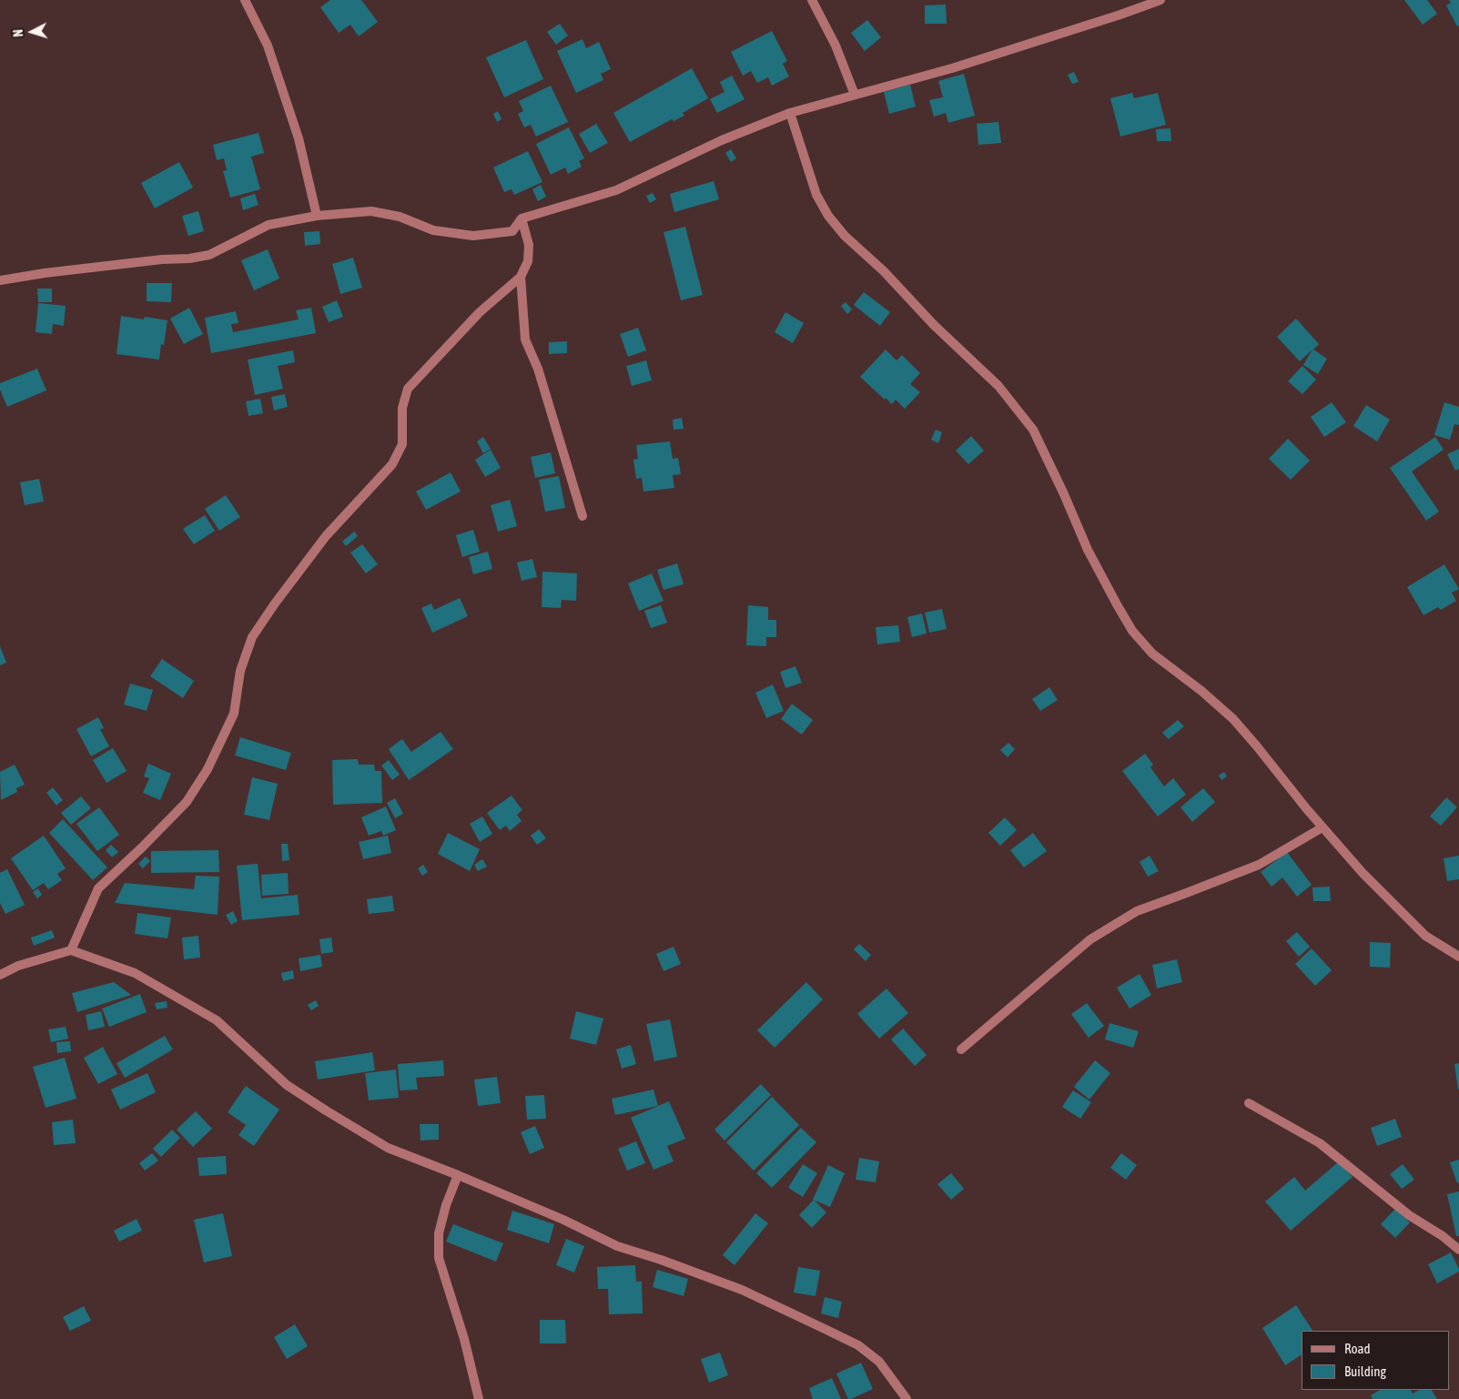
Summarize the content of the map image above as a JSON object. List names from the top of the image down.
{
  "legend": ["Road", "Building"],
  "north": "left"
}
